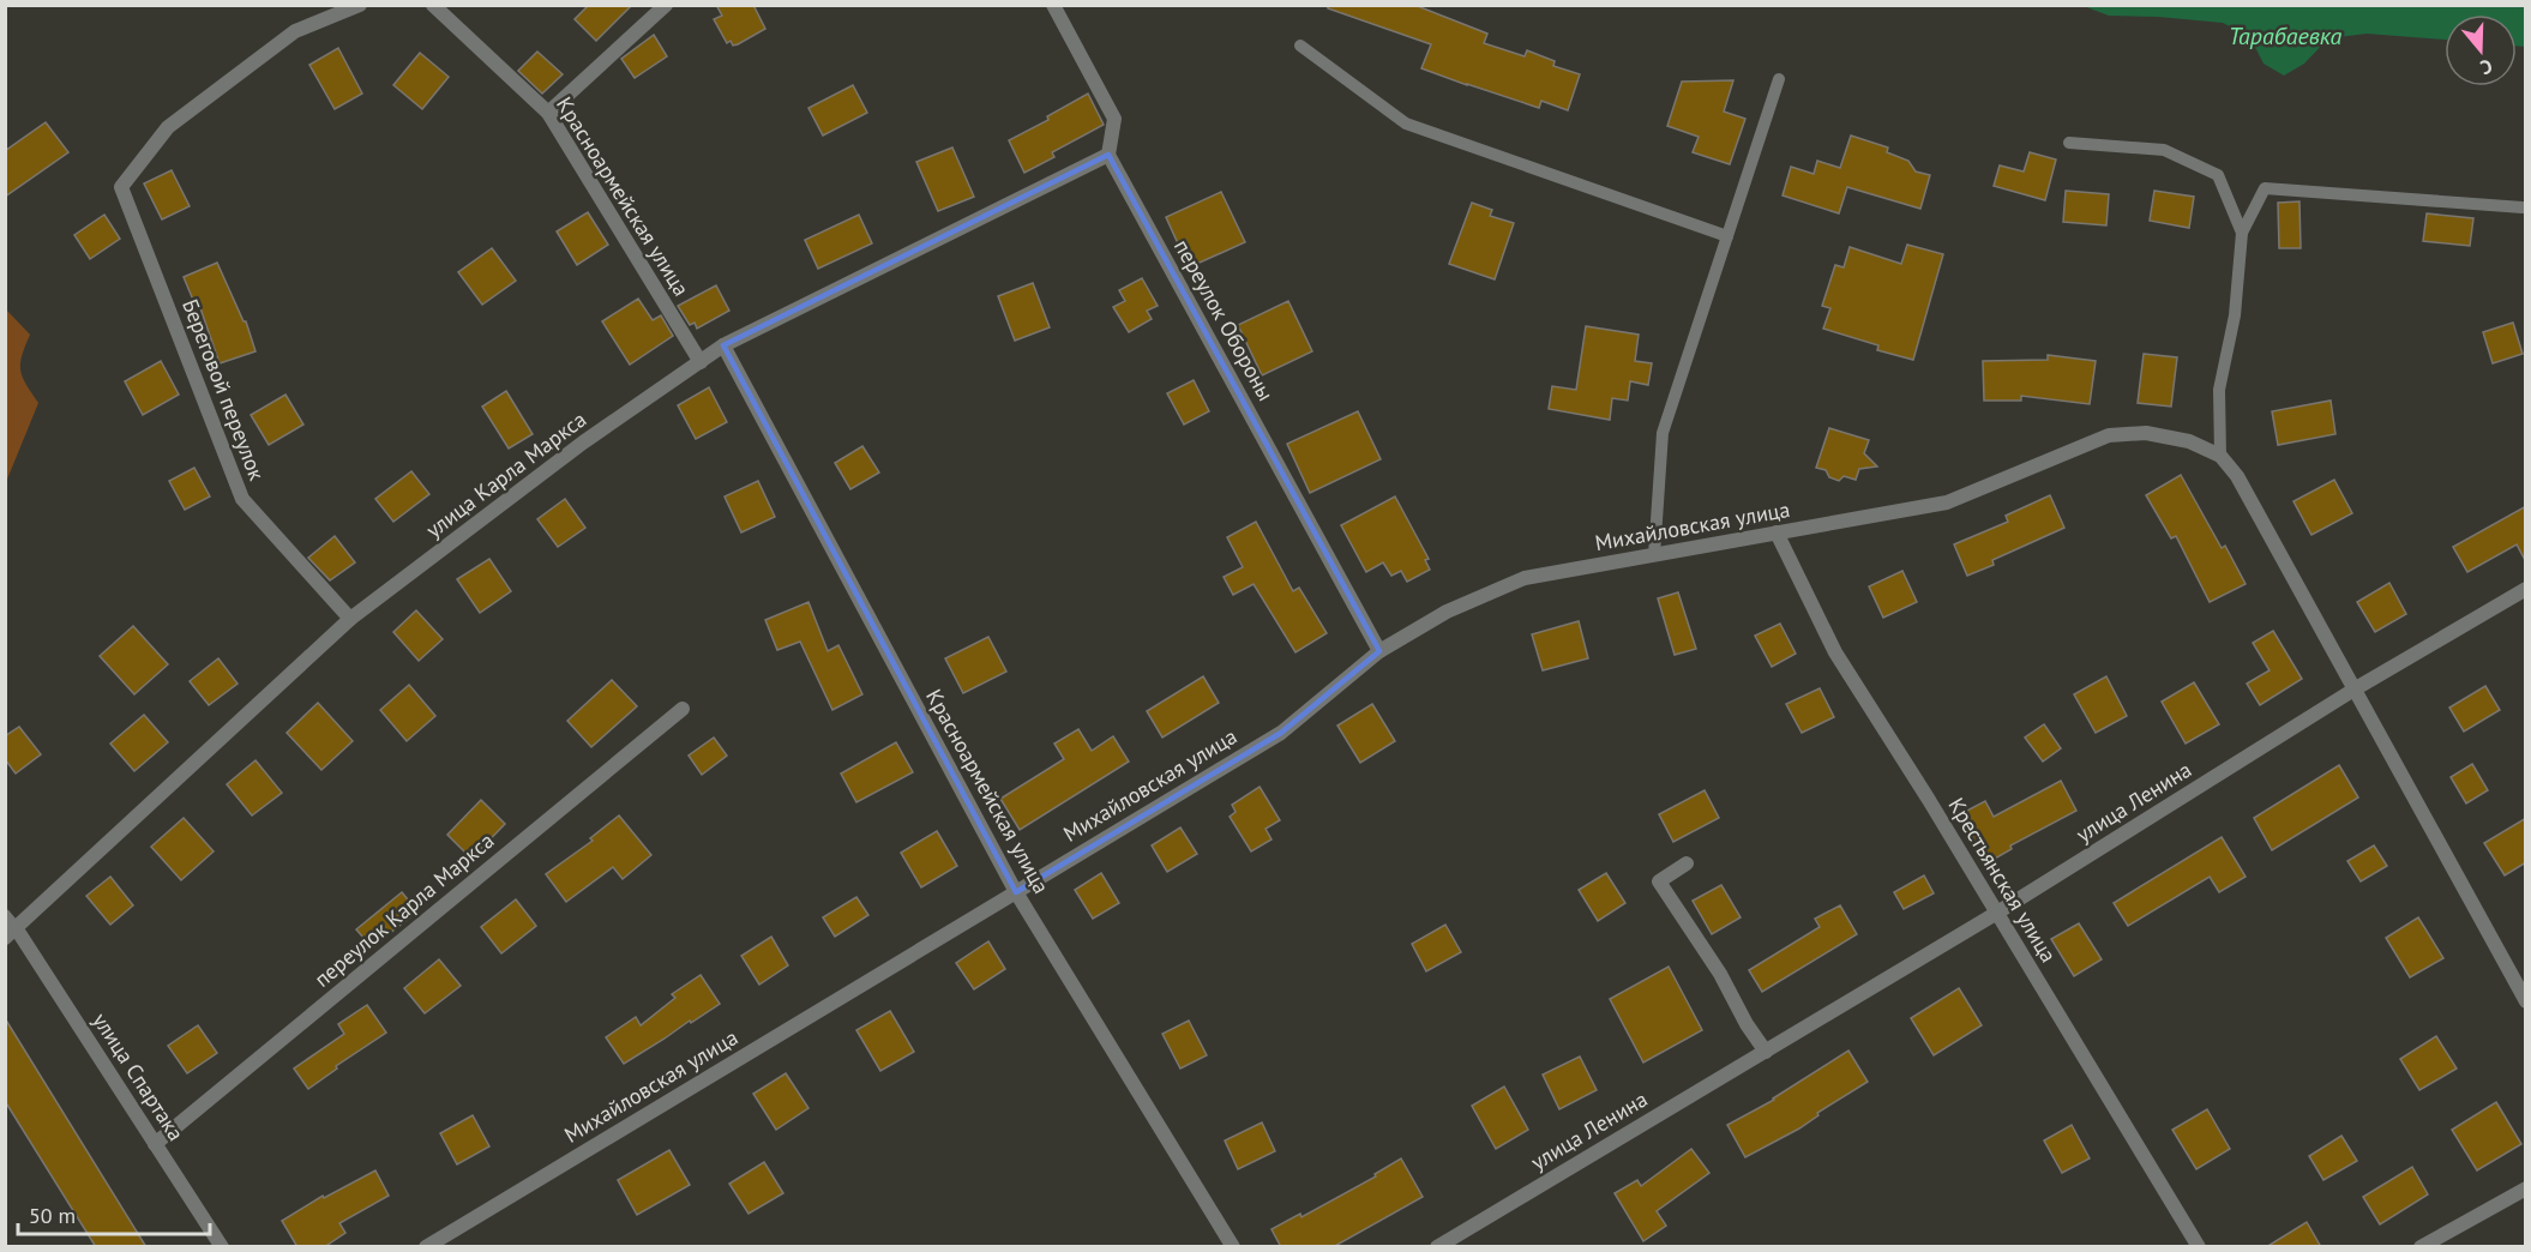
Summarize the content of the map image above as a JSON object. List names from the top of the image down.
{
  "streets": {
    "street": [
      "Красноармейская улица",
      "переулок Обороны",
      "Береговой переулок",
      "улица Карла Маркса",
      "Михайловская улица",
      "улица Ленина",
      "Крестьянская улица",
      "переулок Карла Маркса",
      "улица Спартака"
    ]
  },
  "crossings": [
    ["Красноармейская улица", "улица Карла Маркса"],
    ["Красноармейская улица", "Михайловская улица"],
    ["переулок Обороны", "улица Карла Маркса"],
    ["переулок Обороны", "Михайловская улица"],
    ["Береговой переулок", "улица Карла Маркса"],
    ["улица Карла Маркса", "улица Спартака"],
    ["Михайловская улица", "Крестьянская улица"],
    ["улица Ленина", "Крестьянская улица"],
    ["переулок Карла Маркса", "улица Спартака"]
  ],
  "water": ["Тарабаевка"],
  "scale_bar": "50 m",
  "north": "bottom"
}
